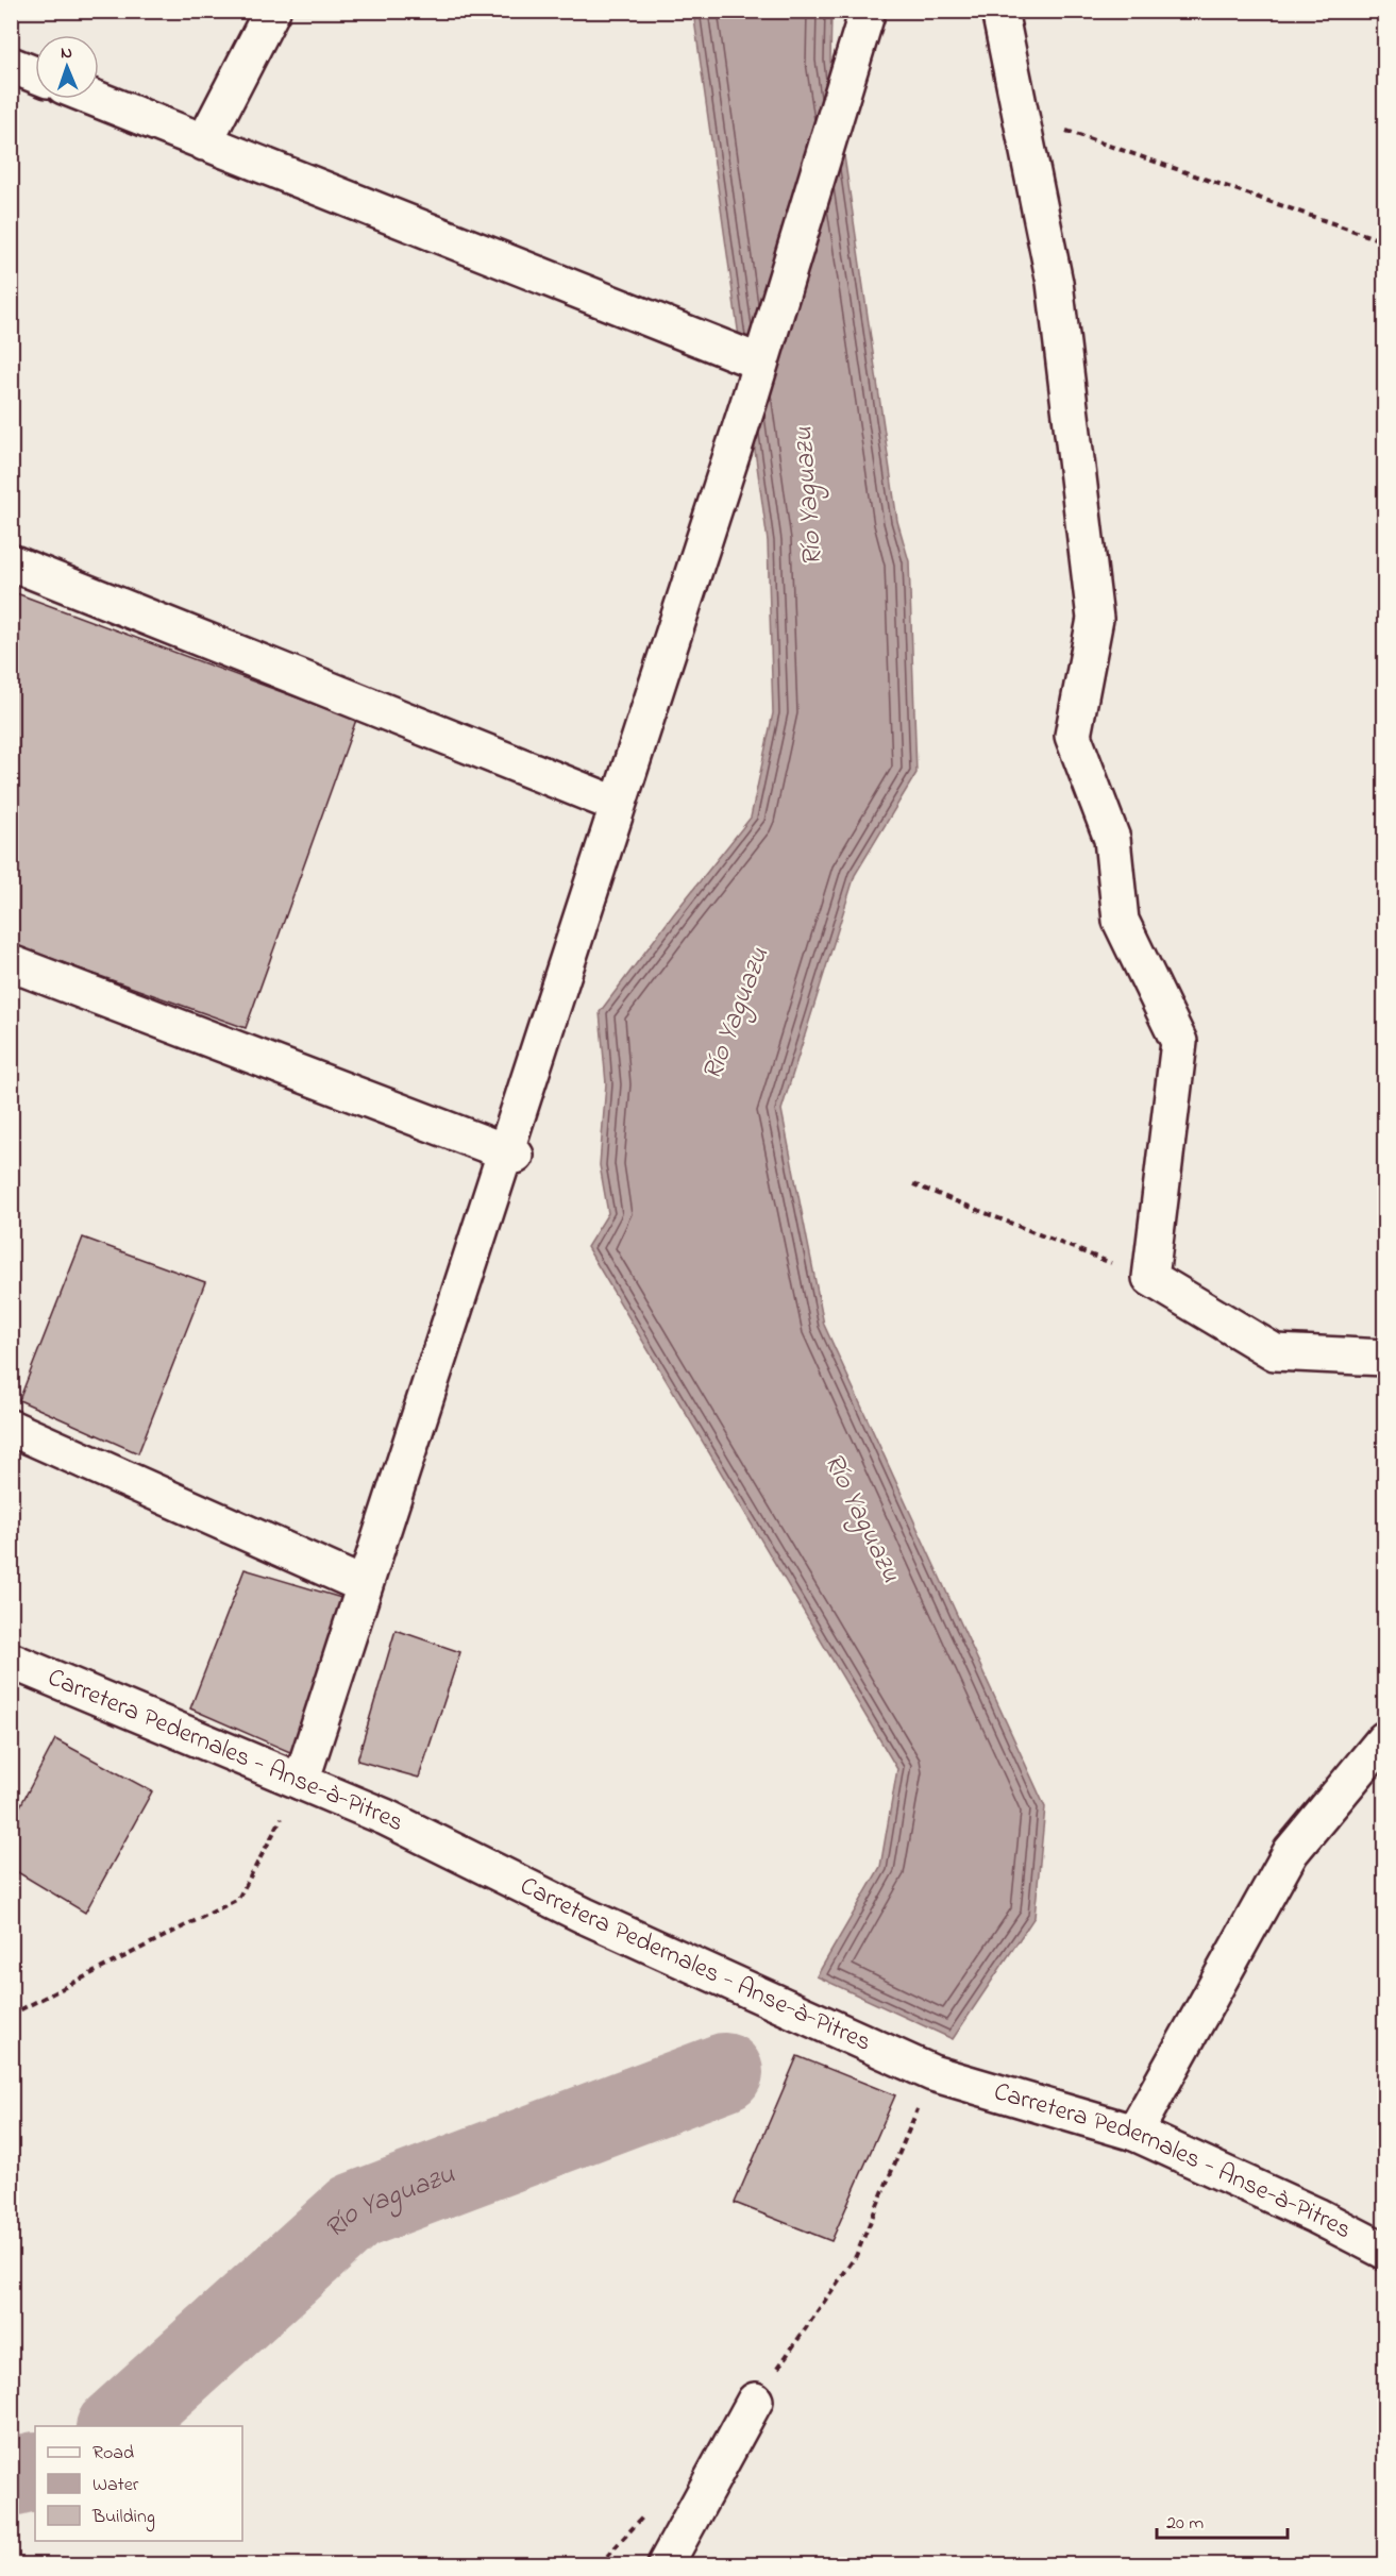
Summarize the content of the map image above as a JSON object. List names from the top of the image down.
{
  "streets": {
    "street": ["Carretera Pedernales - Anse-à-Pitres"]
  },
  "water": ["Río Yaguazu"],
  "legend": ["Road", "Water", "Building"],
  "scale_bar": "20 m",
  "north": "top"
}
